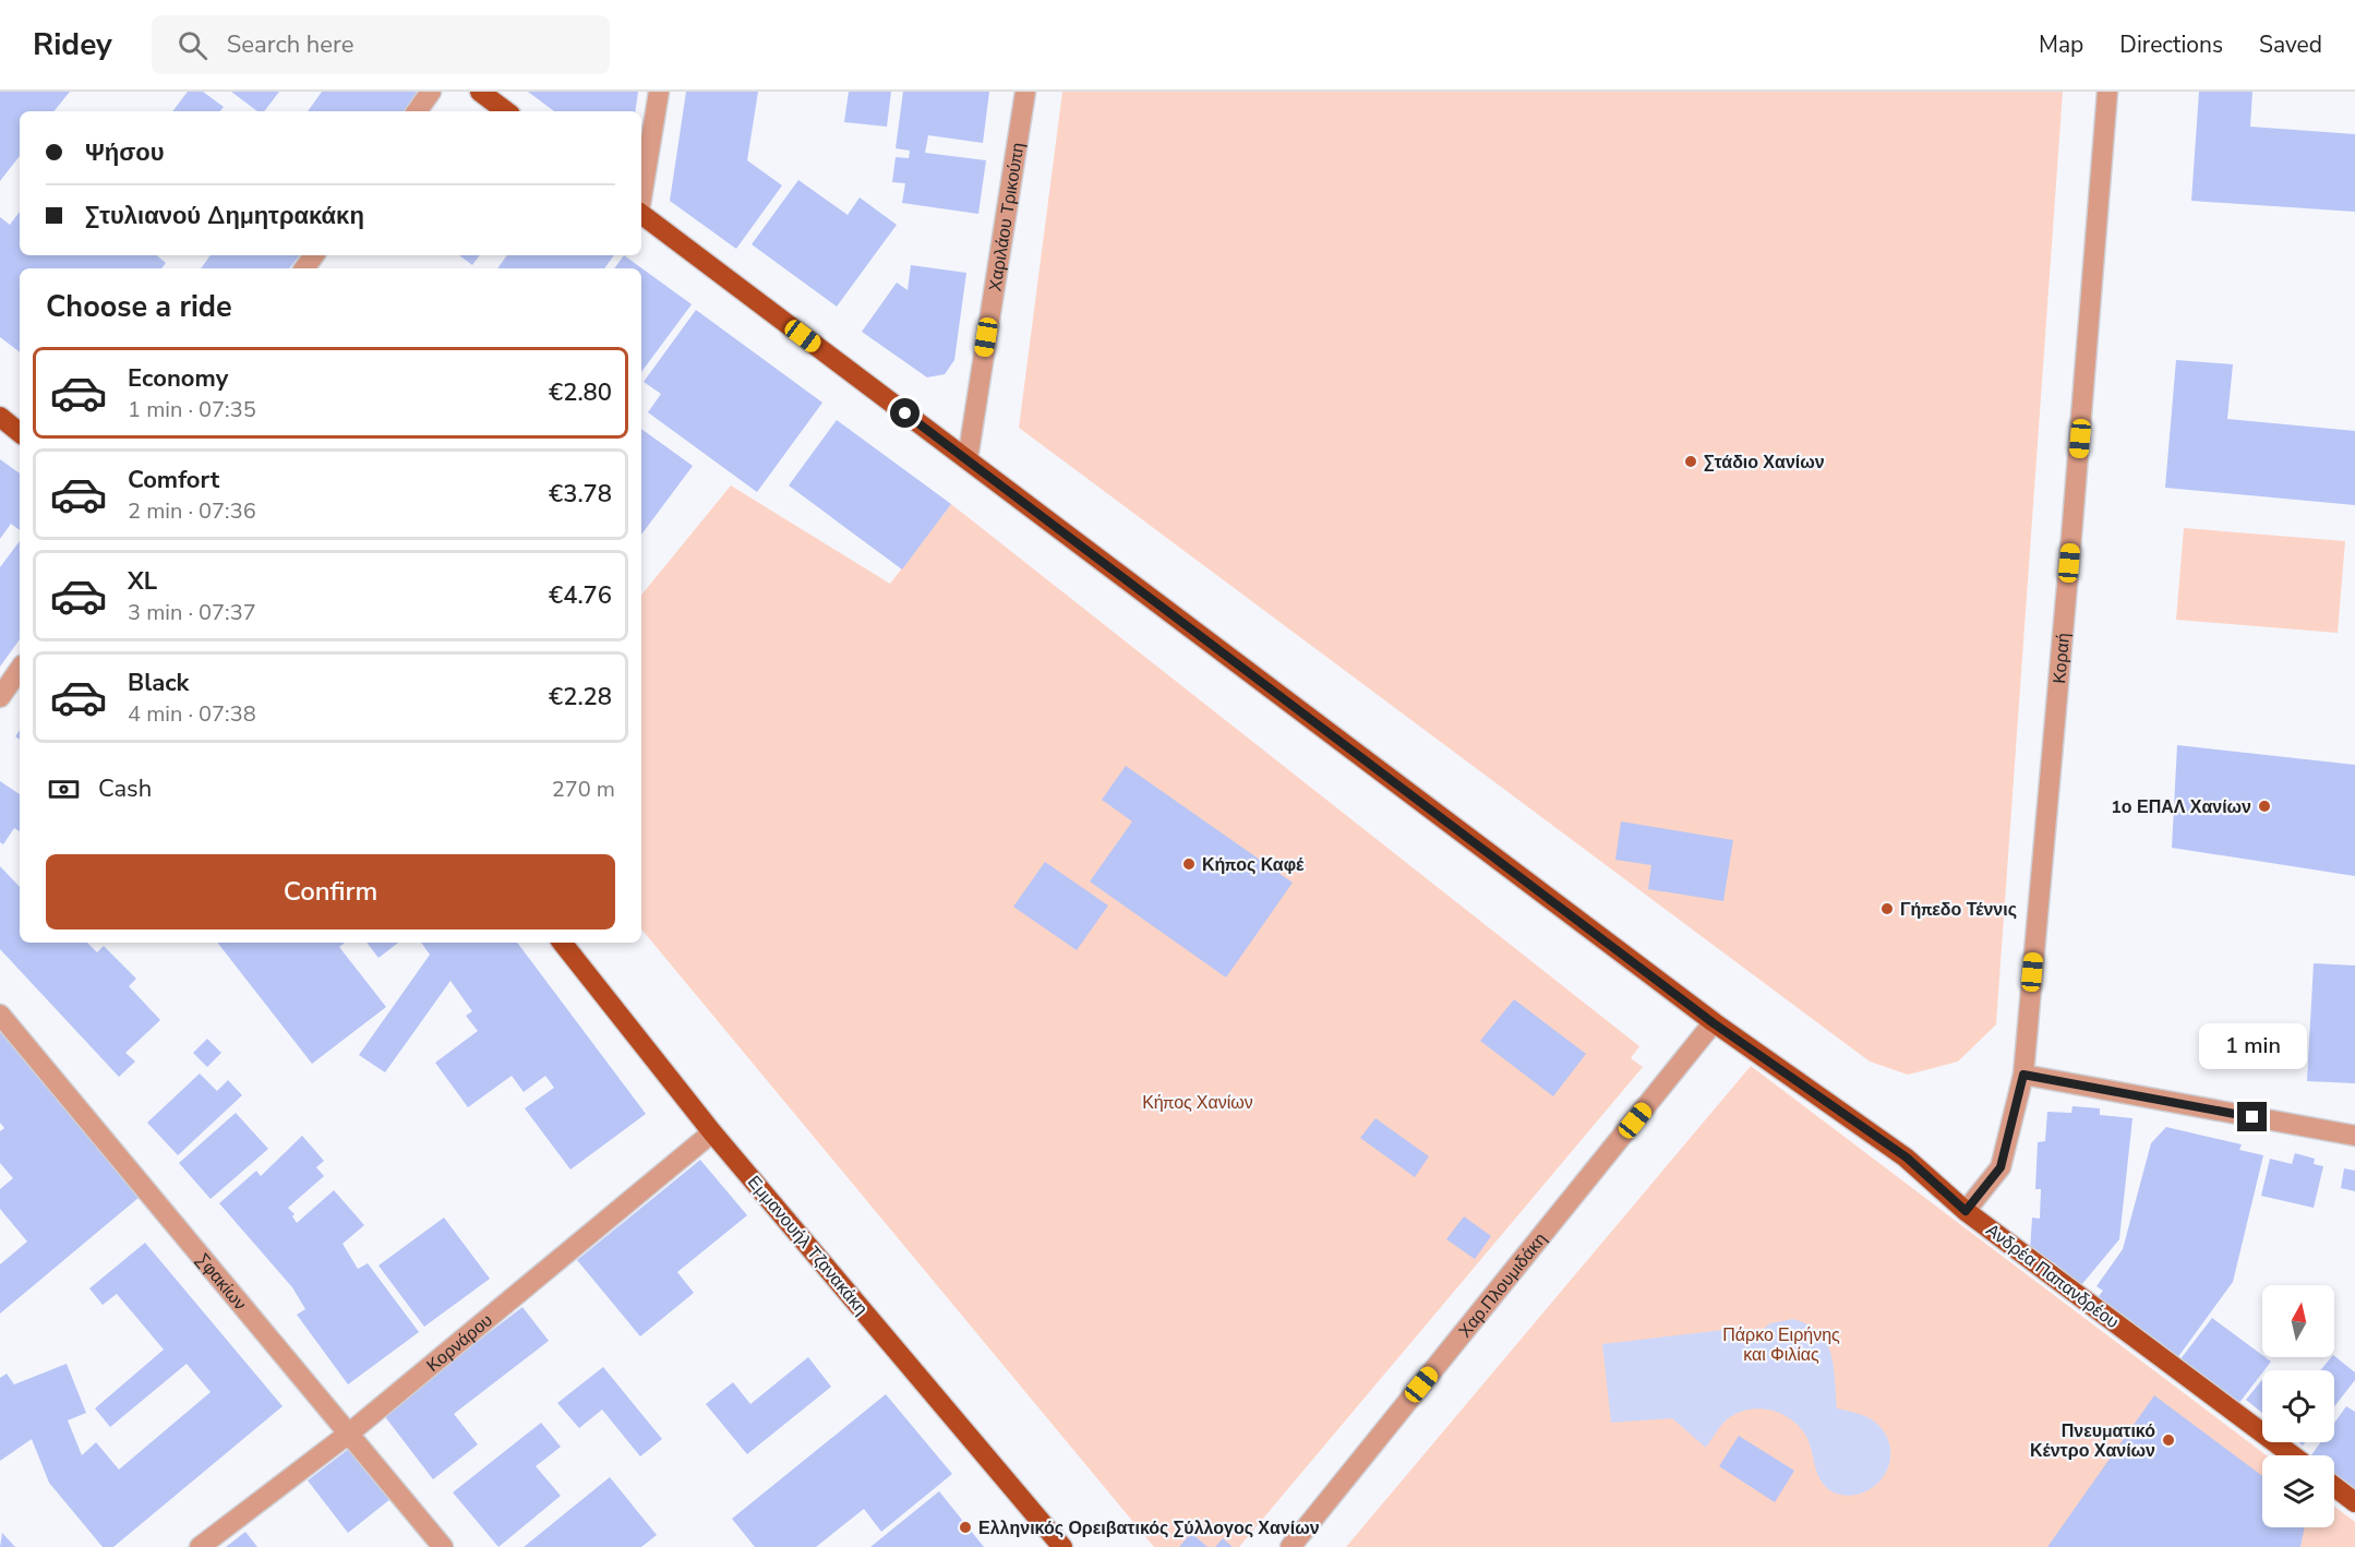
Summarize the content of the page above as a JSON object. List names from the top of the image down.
{
  "streets": {
    "main road": ["Εμμανουήλ Τζανακάκη", "Ανδρέα Παπανδρέου"],
    "street": [
      "Χαριλάου Τρικούπη",
      "Κοραή",
      "Σφακίων",
      "Χαρ.Πλουμιδάκη",
      "Κορνάρου"
    ]
  },
  "crossings": [
    ["Χαριλάου Τρικούπη", "Ανδρέα Παπανδρέου"],
    ["Κοραή", "Ανδρέα Παπανδρέου"],
    ["Εμμανουήλ Τζανακάκη", "Κορνάρου"],
    ["Ανδρέα Παπανδρέου", "Χαρ.Πλουμιδάκη"],
    ["Σφακίων", "Κορνάρου"]
  ],
  "parks": ["Κήπος Χανίων", "Πάρκο Ειρήνης και Φιλίας"],
  "places": [
    "Στάδιο Χανίων",
    "1ο ΕΠΑΛ Χανίων",
    "Κήπος Καφέ",
    "Γήπεδο Τέννις",
    "Πνευματικό Κέντρο Χανίων",
    "Ελληνικός Ορειβατικός Σύλλογος Χανίων"
  ],
  "north": "top",
  "page": {
    "header": "Ridey",
    "search": "Search here",
    "nav": ["Map", "Directions", "Saved"],
    "banner": ["Ψήσου", "Στυλιανού Δημητρακάκη"],
    "heading": "Choose a ride",
    "list": [
      {
        "name": "Economy",
        "note": "1 min · 07:35",
        "value": "€2.80"
      },
      {
        "name": "Comfort",
        "note": "2 min · 07:36",
        "value": "€3.78"
      },
      {
        "name": "XL",
        "note": "3 min · 07:37",
        "value": "€4.76"
      },
      {
        "name": "Black",
        "note": "4 min · 07:38",
        "value": "€2.28"
      }
    ],
    "pay": ["Cash", "270 m"],
    "buttons": "Confirm",
    "bubble": "1 min"
  }
}
